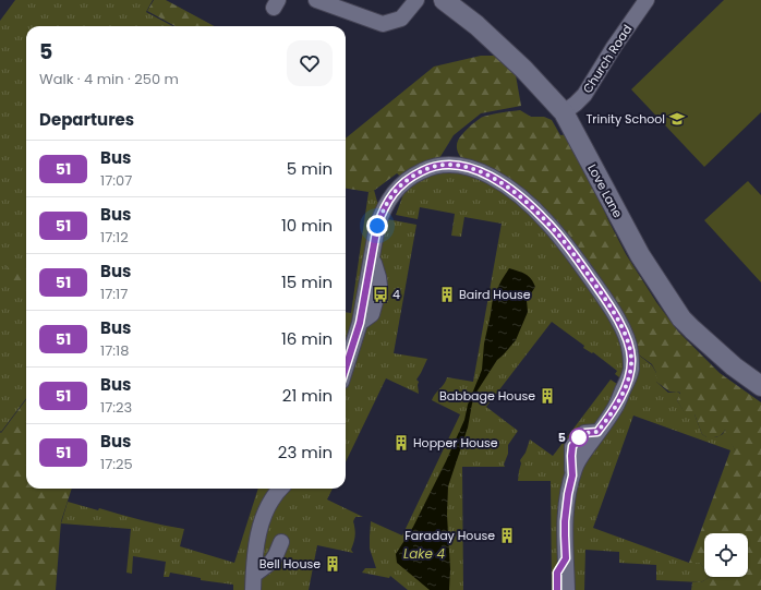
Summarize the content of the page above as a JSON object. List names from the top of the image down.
{
  "streets": {
    "street": ["Church Road", "Love Lane"]
  },
  "crossings": [
    ["Church Road", "Love Lane"]
  ],
  "water": ["Lake 4"],
  "places": {
    "school or university": ["Trinity School"],
    "bus stop": ["4"],
    "building": [
      "Baird House",
      "Babbage House",
      "Hopper House",
      "Faraday House",
      "Bell House"
    ],
    "other": ["5"]
  },
  "lines": ["bus line 51"],
  "page": {
    "heading": [
      ["5", "Walk · 4 min · 250 m"],
      "Departures"
    ],
    "list": [
      {
        "mark": "51",
        "name": "Bus",
        "note": "17:07",
        "value": "5 min"
      },
      {
        "mark": "51",
        "name": "Bus",
        "note": "17:12",
        "value": "10 min"
      },
      {
        "mark": "51",
        "name": "Bus",
        "note": "17:17",
        "value": "15 min"
      },
      {
        "mark": "51",
        "name": "Bus",
        "note": "17:18",
        "value": "16 min"
      },
      {
        "mark": "51",
        "name": "Bus",
        "note": "17:23",
        "value": "21 min"
      },
      {
        "mark": "51",
        "name": "Bus",
        "note": "17:25",
        "value": "23 min"
      }
    ]
  }
}
